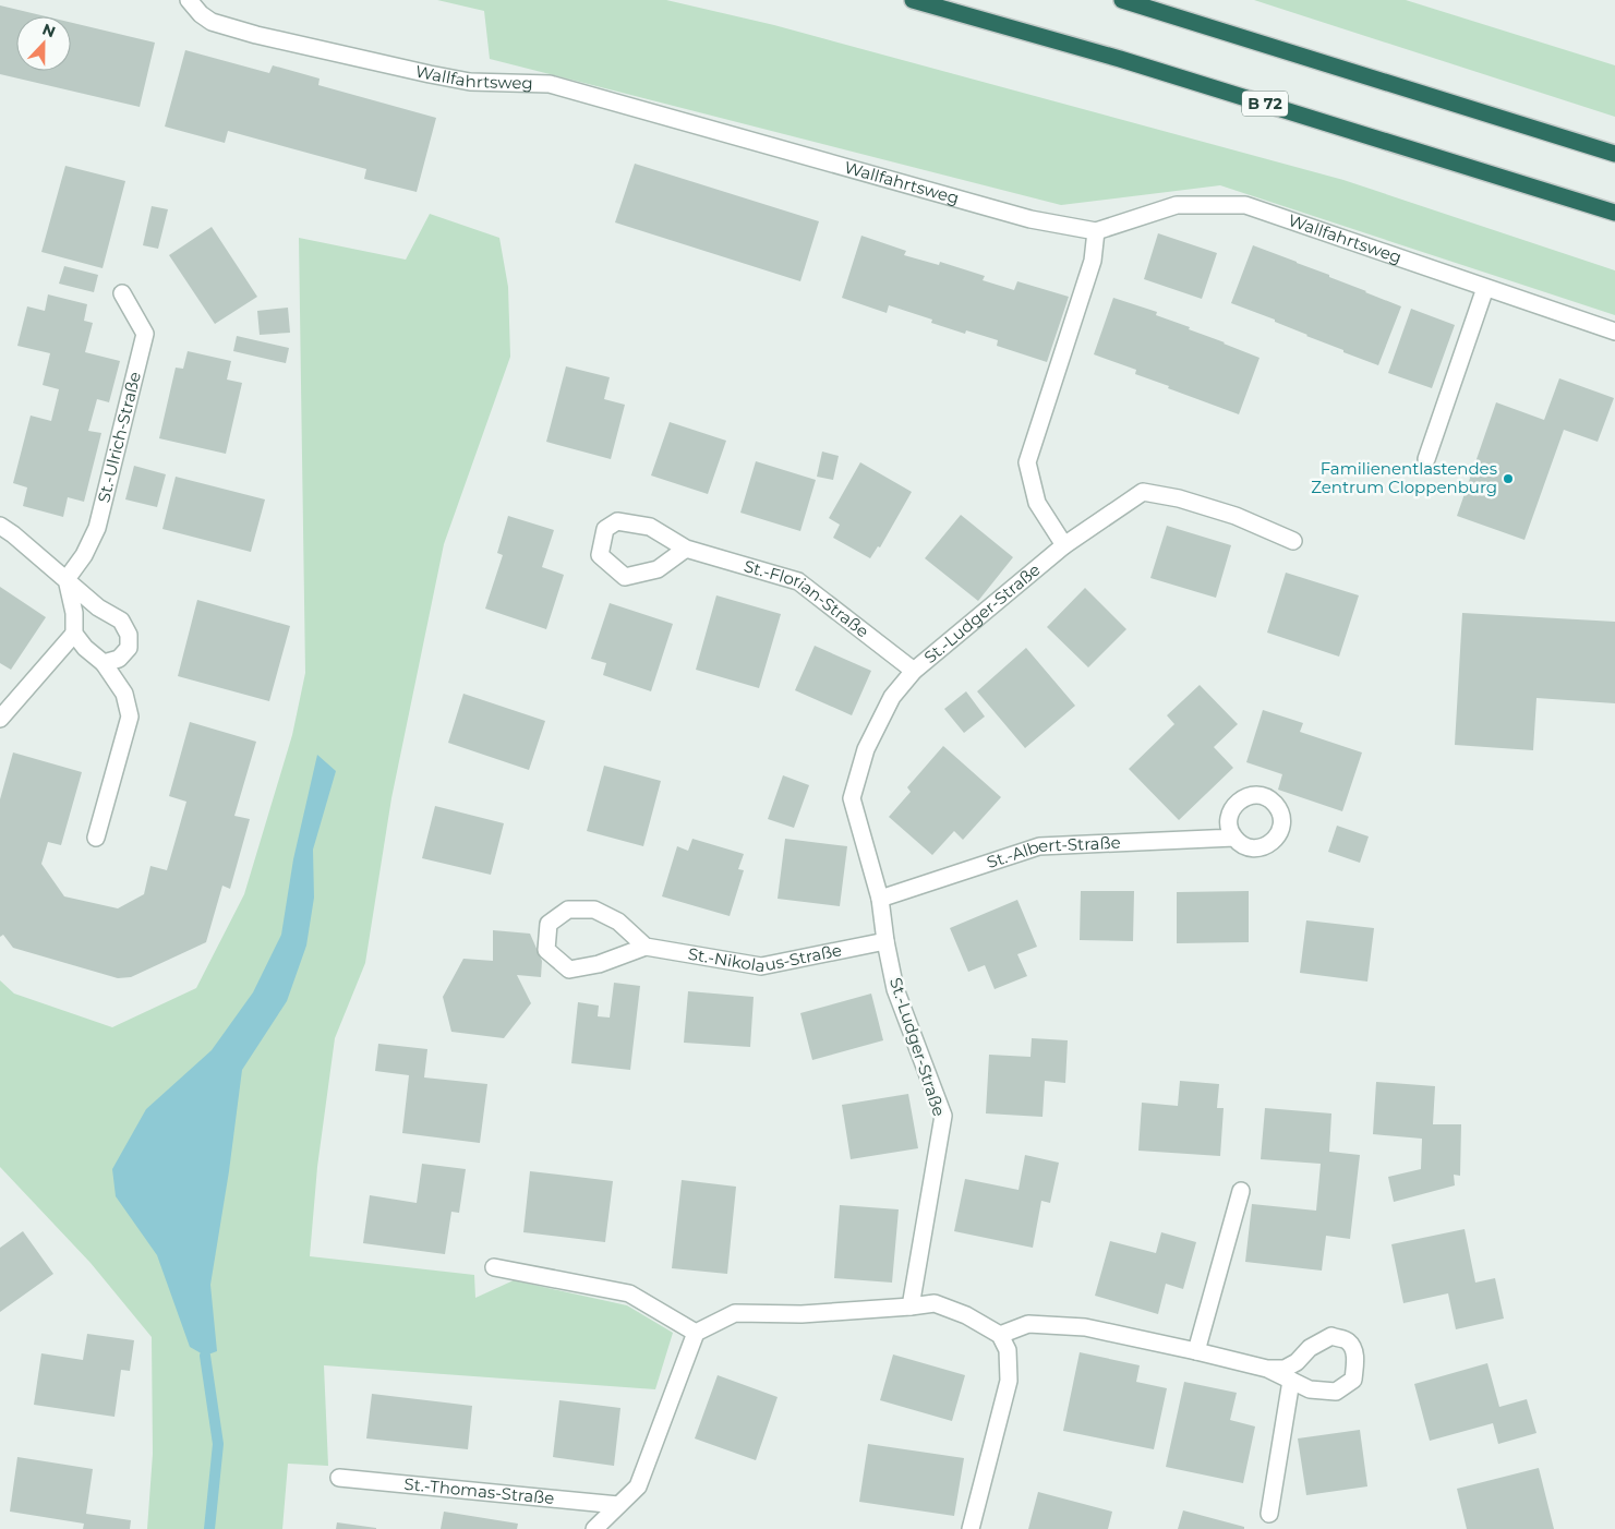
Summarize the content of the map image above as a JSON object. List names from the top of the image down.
{
  "streets": {
    "highway": ["B 72"],
    "street": [
      "Wallfahrtsweg",
      "St.-Ulrich-Straße",
      "St.-Florian-Straße",
      "St.-Ludger-Straße",
      "St.-Albert-Straße",
      "St.-Nikolaus-Straße",
      "St.-Thomas-Straße"
    ]
  },
  "crossings": [
    ["St.-Florian-Straße", "St.-Ludger-Straße"],
    ["St.-Ludger-Straße", "St.-Albert-Straße"],
    ["St.-Ludger-Straße", "St.-Nikolaus-Straße"]
  ],
  "places": ["Familienentlastendes Zentrum Cloppenburg"],
  "north": "top"
}
